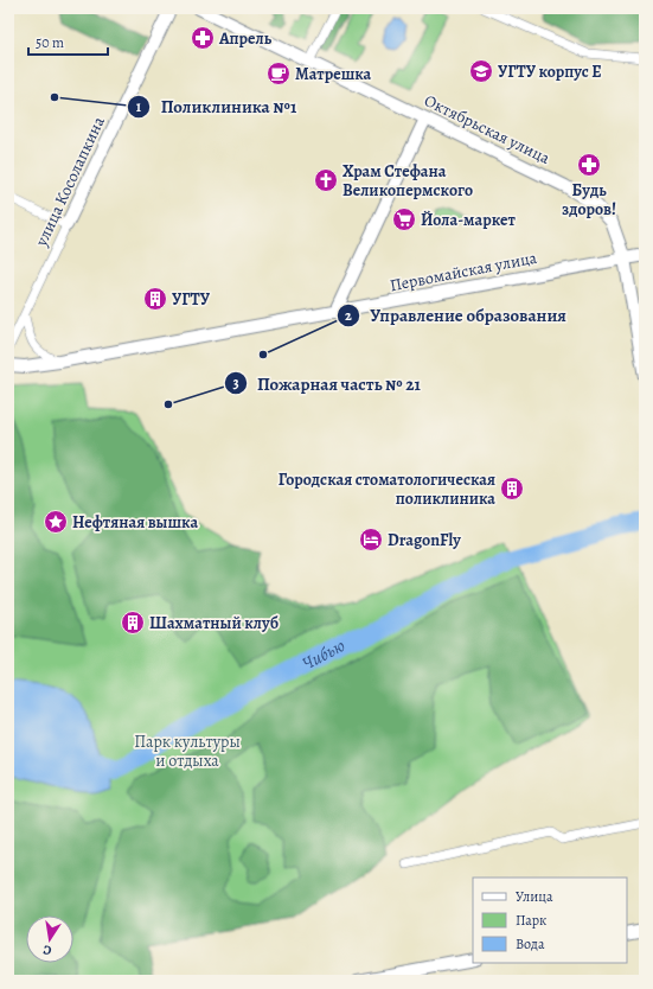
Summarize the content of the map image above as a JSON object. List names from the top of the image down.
{
  "streets": {
    "main road": ["Октябрьская улица", "улица Косолапкина", "Первомайская улица"]
  },
  "crossings": [
    ["Октябрьская улица", "Первомайская улица"]
  ],
  "water": ["Чибью"],
  "parks": ["Парк культуры и отдыха"],
  "places": {
    "pharmacy": ["Апрель", "Будь здоров!"],
    "school or university": ["УГТУ корпус Е"],
    "cafe": ["Матрешка"],
    "other": ["Поликлиника №1", "Управление образования", "Пожарная часть № 21"],
    "church": ["Храм Стефана Великопермского"],
    "supermarket": ["Йола-маркет"],
    "building": ["УГТУ", "Городская стоматологическая поликлиника", "Шахматный клуб"],
    "place": ["Нефтяная вышка"],
    "hotel": ["DragonFly"]
  },
  "legend": ["Улица", "Парк", "Вода"],
  "scale_bar": "50 m",
  "north": "bottom"
}
